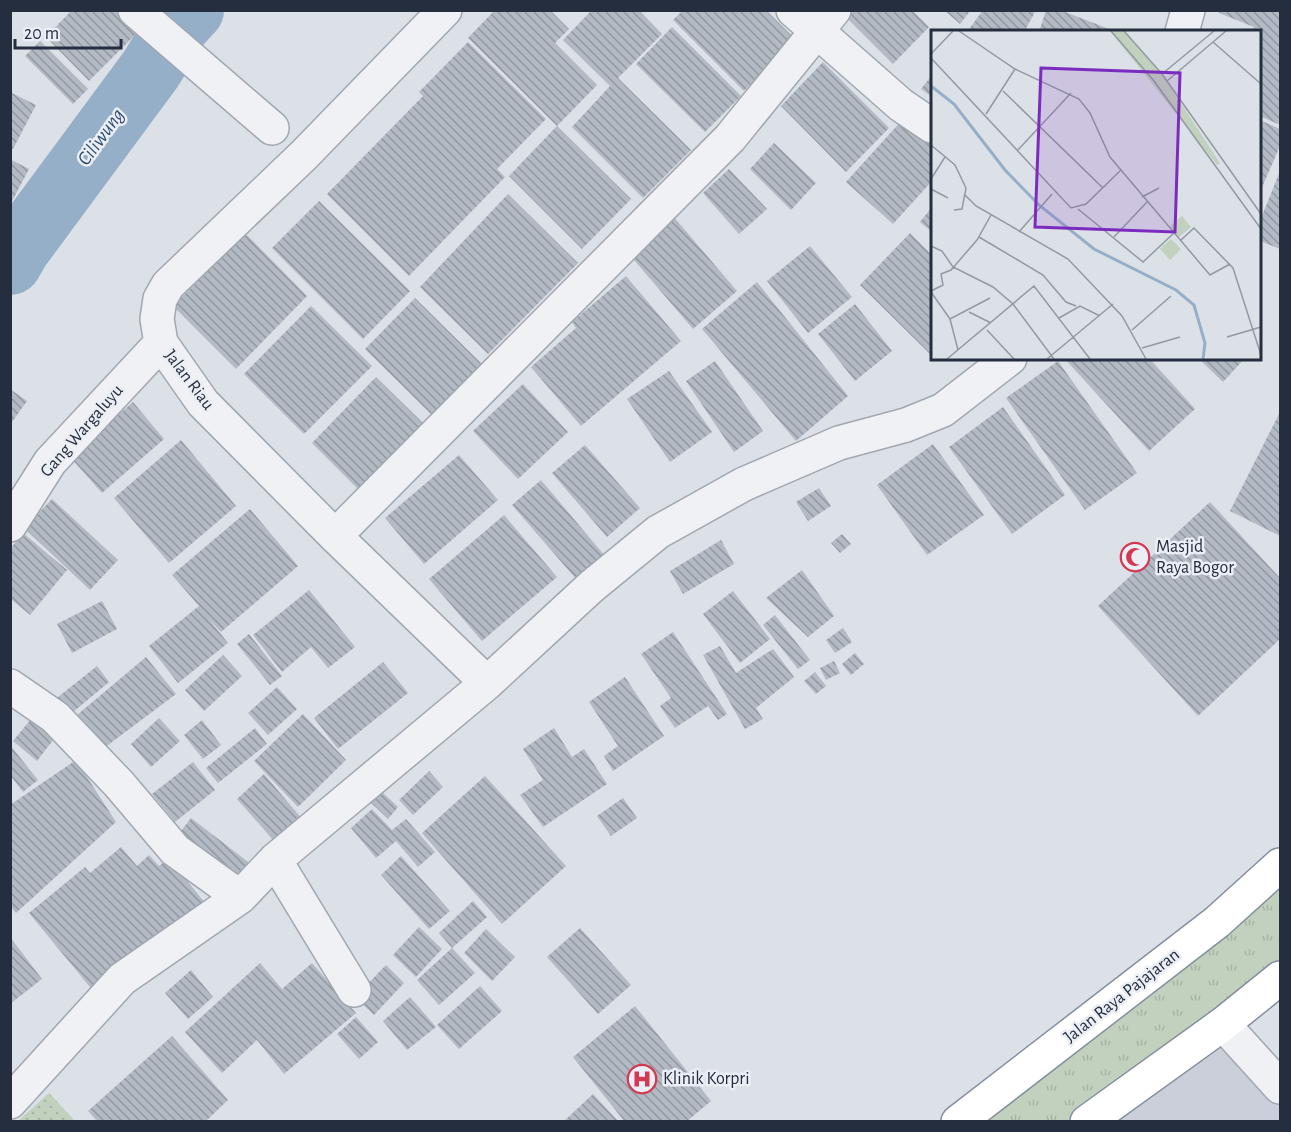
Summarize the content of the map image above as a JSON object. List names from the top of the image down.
{
  "streets": {
    "highway": ["Jalan Raya Pajajaran"],
    "street": ["Jalan Riau", "Gang Wargaluyu"]
  },
  "crossings": [
    ["Jalan Riau", "Gang Wargaluyu"]
  ],
  "water": ["Ciliwung"],
  "places": {
    "mosque": ["Masjid Raya Bogor"],
    "hospital": ["Klinik Korpri"]
  },
  "scale_bar": "20 m"
}
